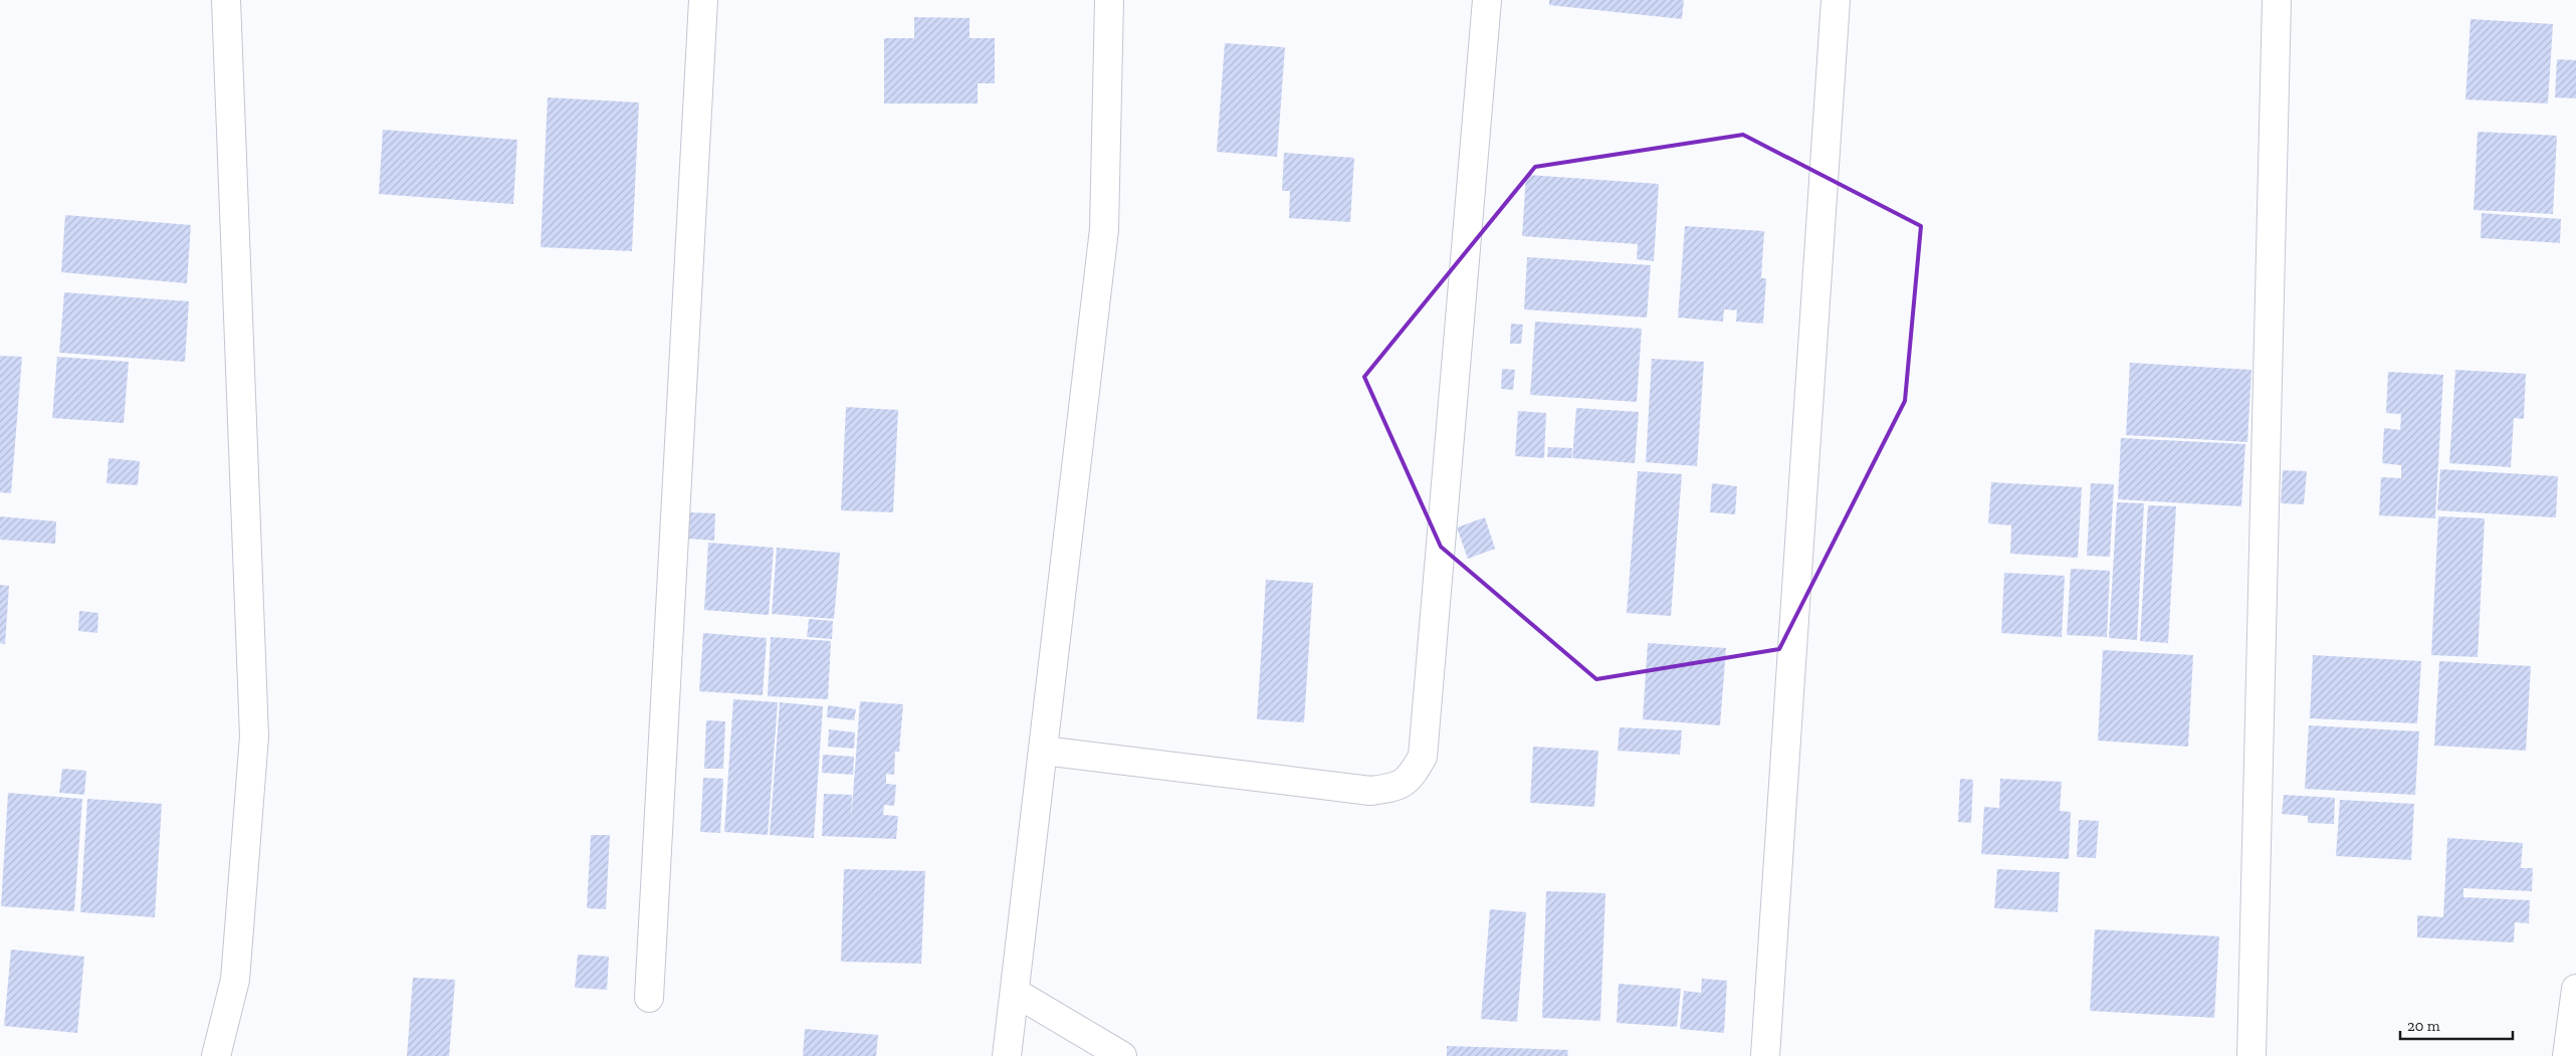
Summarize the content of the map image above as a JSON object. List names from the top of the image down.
{
  "scale_bar": "20 m"
}
